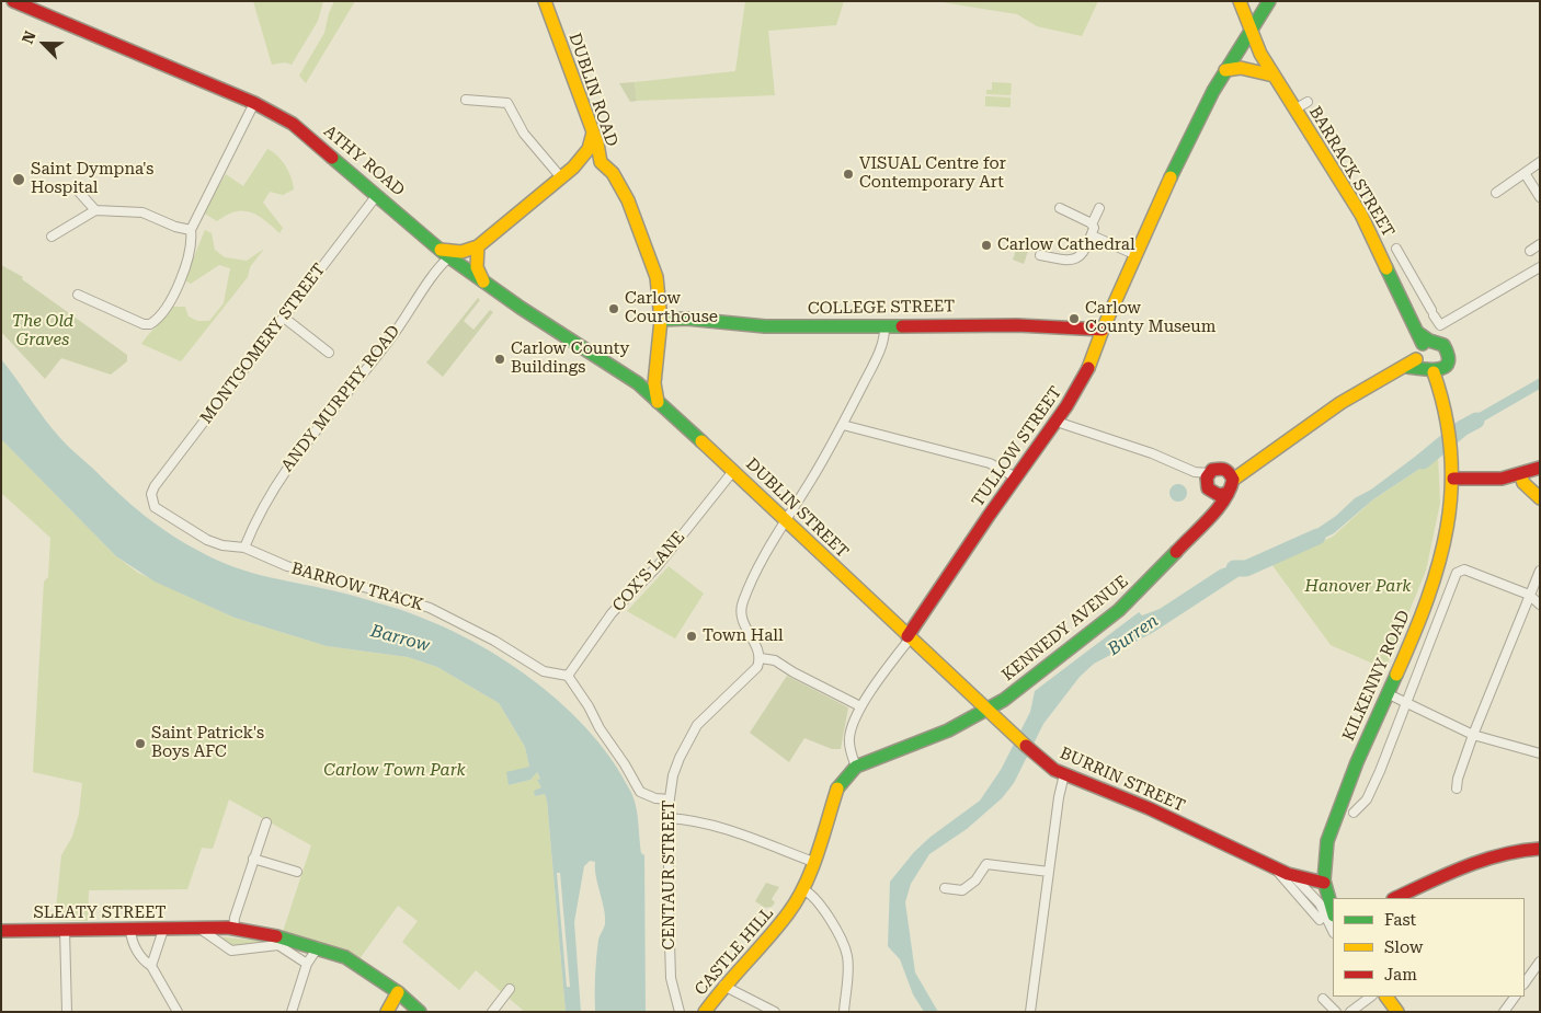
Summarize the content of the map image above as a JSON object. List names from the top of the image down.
{
  "streets": {
    "main road": [
      "DUBLIN ROAD",
      "ATHY ROAD",
      "BARRACK STREET",
      "COLLEGE STREET",
      "TULLOW STREET",
      "DUBLIN STREET",
      "KENNEDY AVENUE",
      "KILKENNY ROAD",
      "BURRIN STREET",
      "SLEATY STREET",
      "CASTLE HILL"
    ],
    "street": [
      "MONTGOMERY STREET",
      "ANDY MURPHY ROAD",
      "COX'S LANE",
      "BARROW TRACK",
      "CENTAUR STREET"
    ]
  },
  "crossings": [
    ["DUBLIN ROAD", "ATHY ROAD"],
    ["DUBLIN ROAD", "COLLEGE STREET"],
    ["DUBLIN ROAD", "DUBLIN STREET"],
    ["ATHY ROAD", "MONTGOMERY STREET"],
    ["ATHY ROAD", "ANDY MURPHY ROAD"],
    ["ATHY ROAD", "DUBLIN STREET"],
    ["BARRACK STREET", "TULLOW STREET"],
    ["BARRACK STREET", "KILKENNY ROAD"],
    ["COLLEGE STREET", "TULLOW STREET"],
    ["MONTGOMERY STREET", "BARROW TRACK"],
    ["ANDY MURPHY ROAD", "BARROW TRACK"],
    ["TULLOW STREET", "DUBLIN STREET"],
    ["TULLOW STREET", "BURRIN STREET"],
    ["DUBLIN STREET", "COX'S LANE"],
    ["DUBLIN STREET", "BURRIN STREET"],
    ["COX'S LANE", "BARROW TRACK"],
    ["KENNEDY AVENUE", "BURRIN STREET"],
    ["KENNEDY AVENUE", "CASTLE HILL"],
    ["KILKENNY ROAD", "BURRIN STREET"]
  ],
  "water": ["Burren", "Barrow"],
  "parks": ["The Old Graves", "Hanover Park", "Carlow Town Park"],
  "places": [
    "VISUAL Centre for Contemporary Art",
    "Saint Dympna's Hospital",
    "Carlow Cathedral",
    "Carlow Courthouse",
    "Carlow County Museum",
    "Carlow County Buildings",
    "Town Hall",
    "Saint Patrick's Boys AFC"
  ],
  "legend": ["Fast", "Slow", "Jam"],
  "north": "top left"
}
